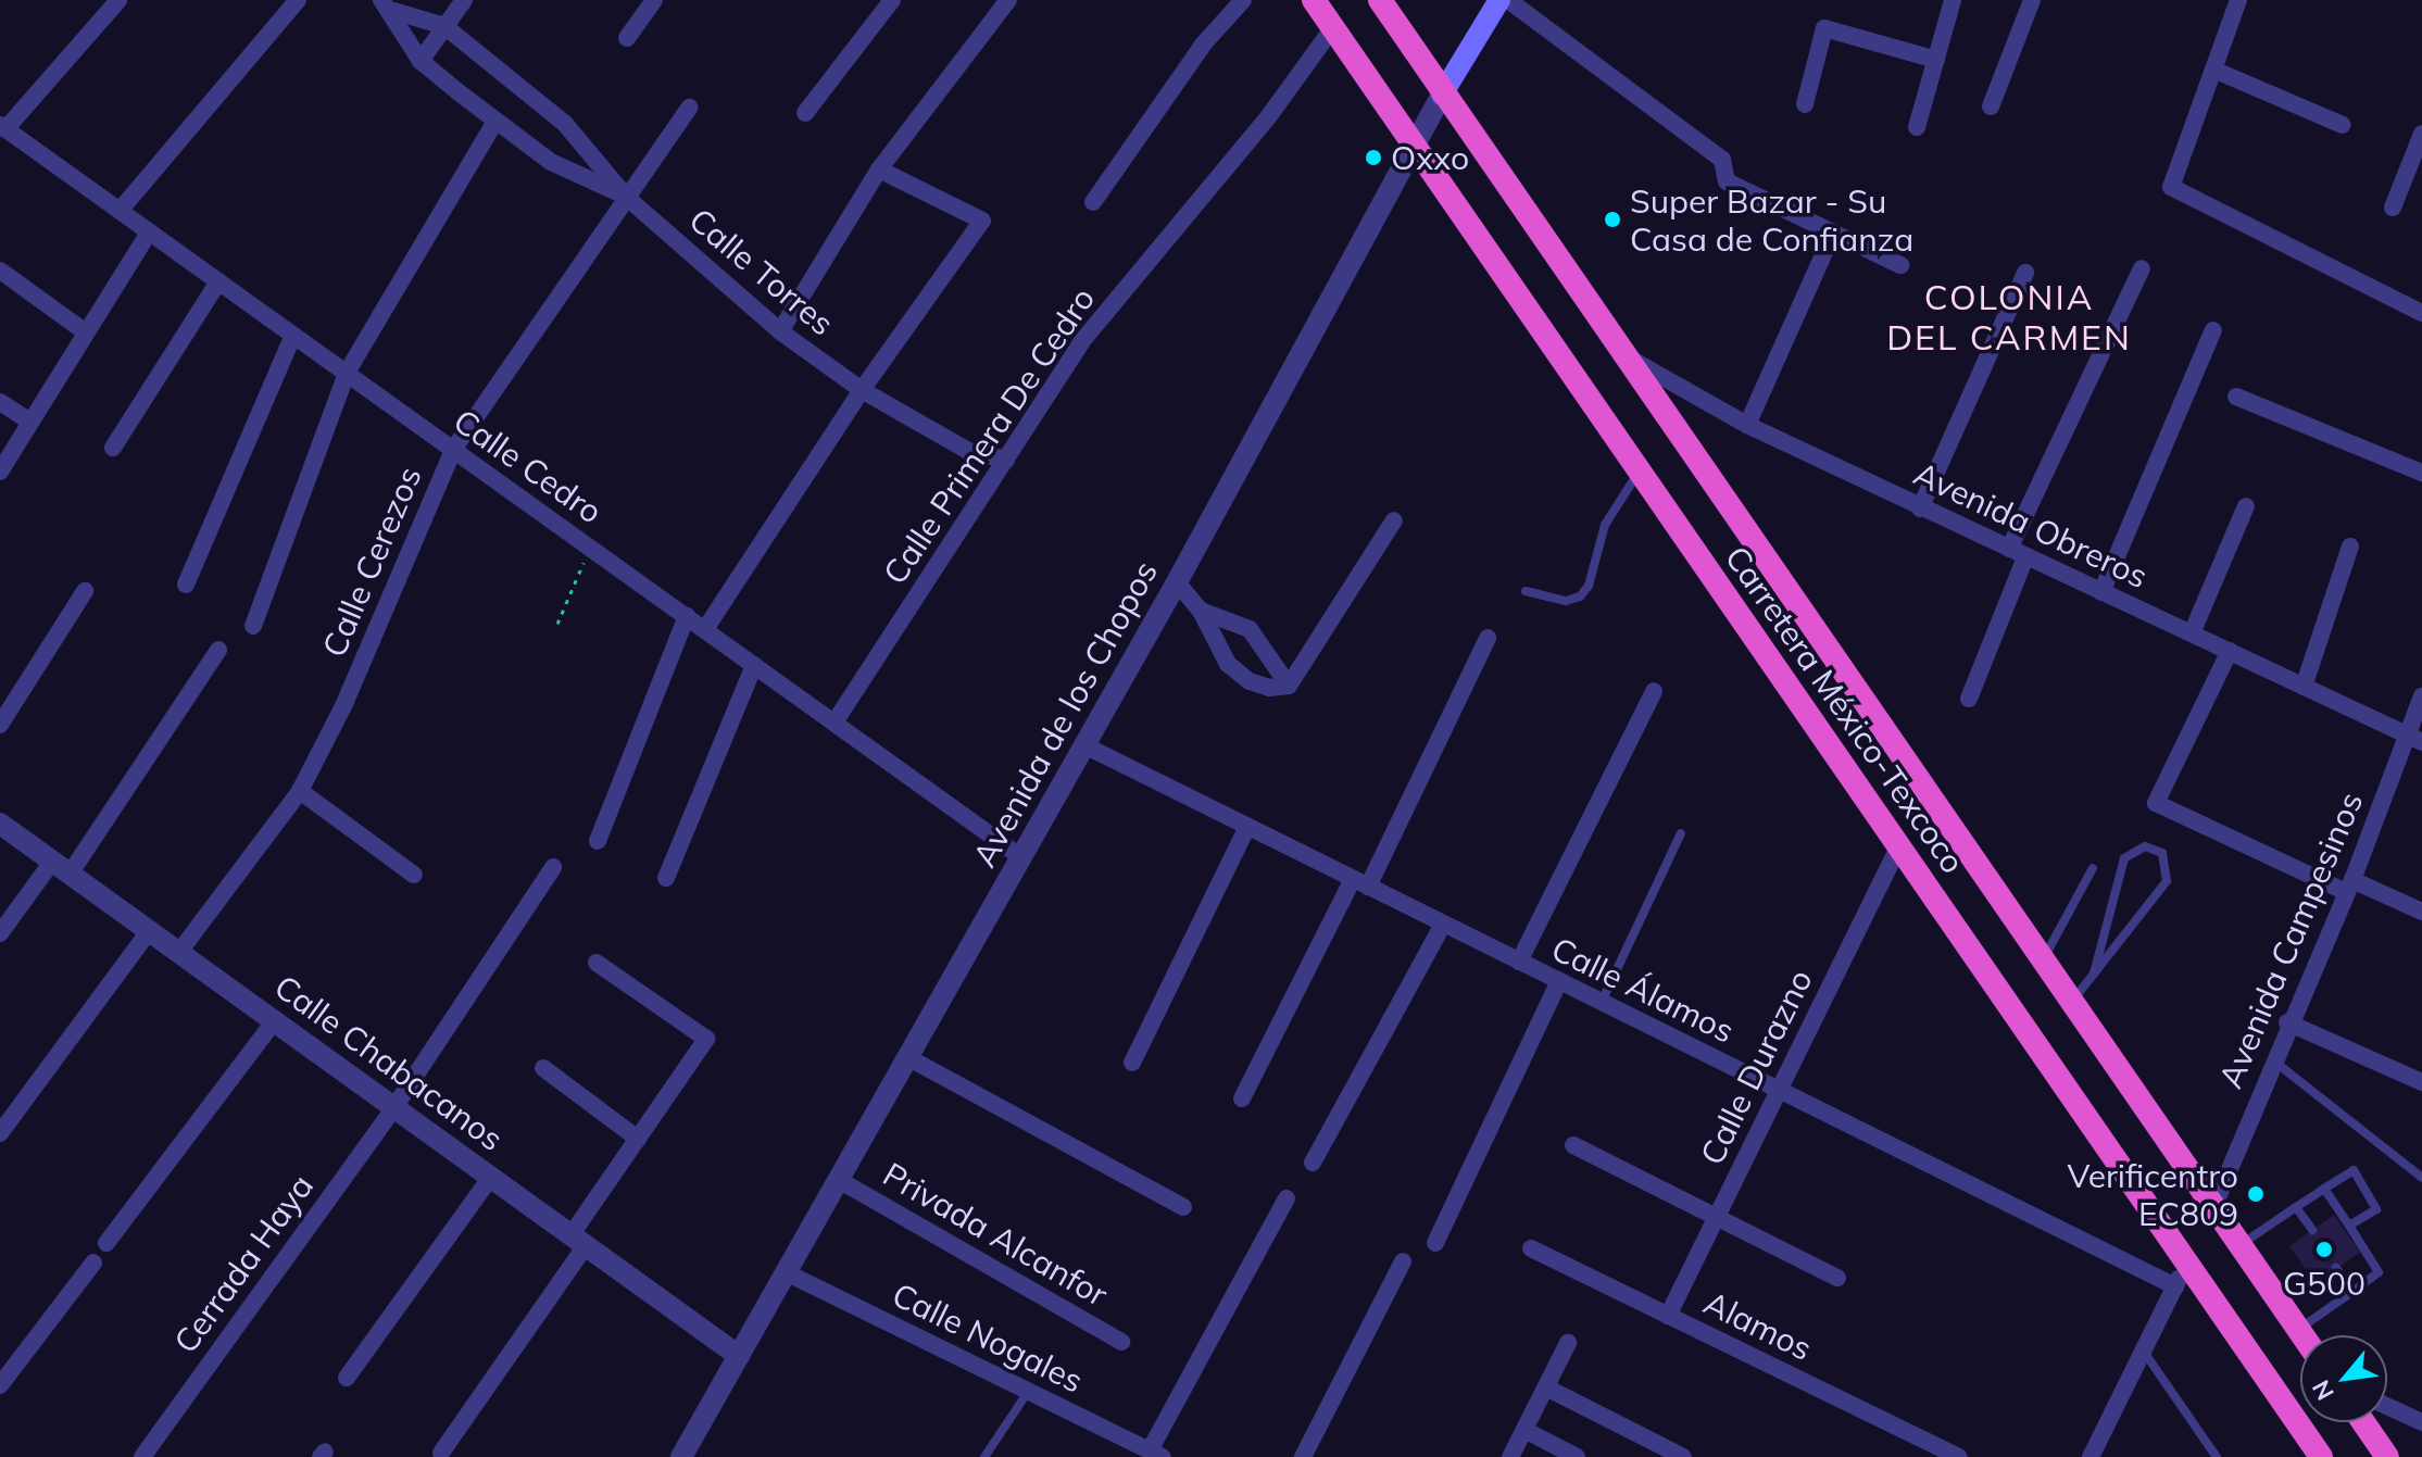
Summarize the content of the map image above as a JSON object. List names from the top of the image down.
{
  "streets": {
    "highway": ["Carretera México-Texcoco"],
    "main road": ["Avenida de los Chopos"],
    "street": [
      "Calle Torres",
      "Calle Primera De Cedro",
      "Calle Cedro",
      "Avenida Obreros",
      "Calle Cerezos",
      "Avenida Campesinos",
      "Calle Álamos",
      "Calle Chabacanos",
      "Calle Durazno",
      "Privada Alcanfor",
      "Cerrada Haya",
      "Alamos",
      "Calle Nogales"
    ]
  },
  "crossings": [
    ["Calle Torres", "Calle Primera De Cedro"],
    ["Calle Torres", "Calle Cerezos"],
    ["Calle Primera De Cedro", "Calle Cedro"],
    ["Calle Primera De Cedro", "Carretera México-Texcoco"],
    ["Calle Cedro", "Calle Cerezos"],
    ["Calle Cedro", "Avenida de los Chopos"],
    ["Avenida Obreros", "Carretera México-Texcoco"],
    ["Avenida Obreros", "Avenida Campesinos"],
    ["Calle Cerezos", "Calle Chabacanos"],
    ["Carretera México-Texcoco", "Avenida de los Chopos"],
    ["Carretera México-Texcoco", "Avenida Campesinos"],
    ["Carretera México-Texcoco", "Calle Durazno"],
    ["Avenida de los Chopos", "Calle Álamos"],
    ["Avenida de los Chopos", "Calle Chabacanos"],
    ["Avenida de los Chopos", "Privada Alcanfor"],
    ["Avenida de los Chopos", "Calle Nogales"],
    ["Calle Álamos", "Calle Durazno"],
    ["Calle Chabacanos", "Cerrada Haya"],
    ["Calle Durazno", "Alamos"]
  ],
  "districts": ["COLONIA DEL CARMEN"],
  "places": [
    "Oxxo",
    "Super Bazar - Su Casa de Confianza",
    "Verificentro EC809",
    "G500"
  ],
  "north": "bottom left"
}
